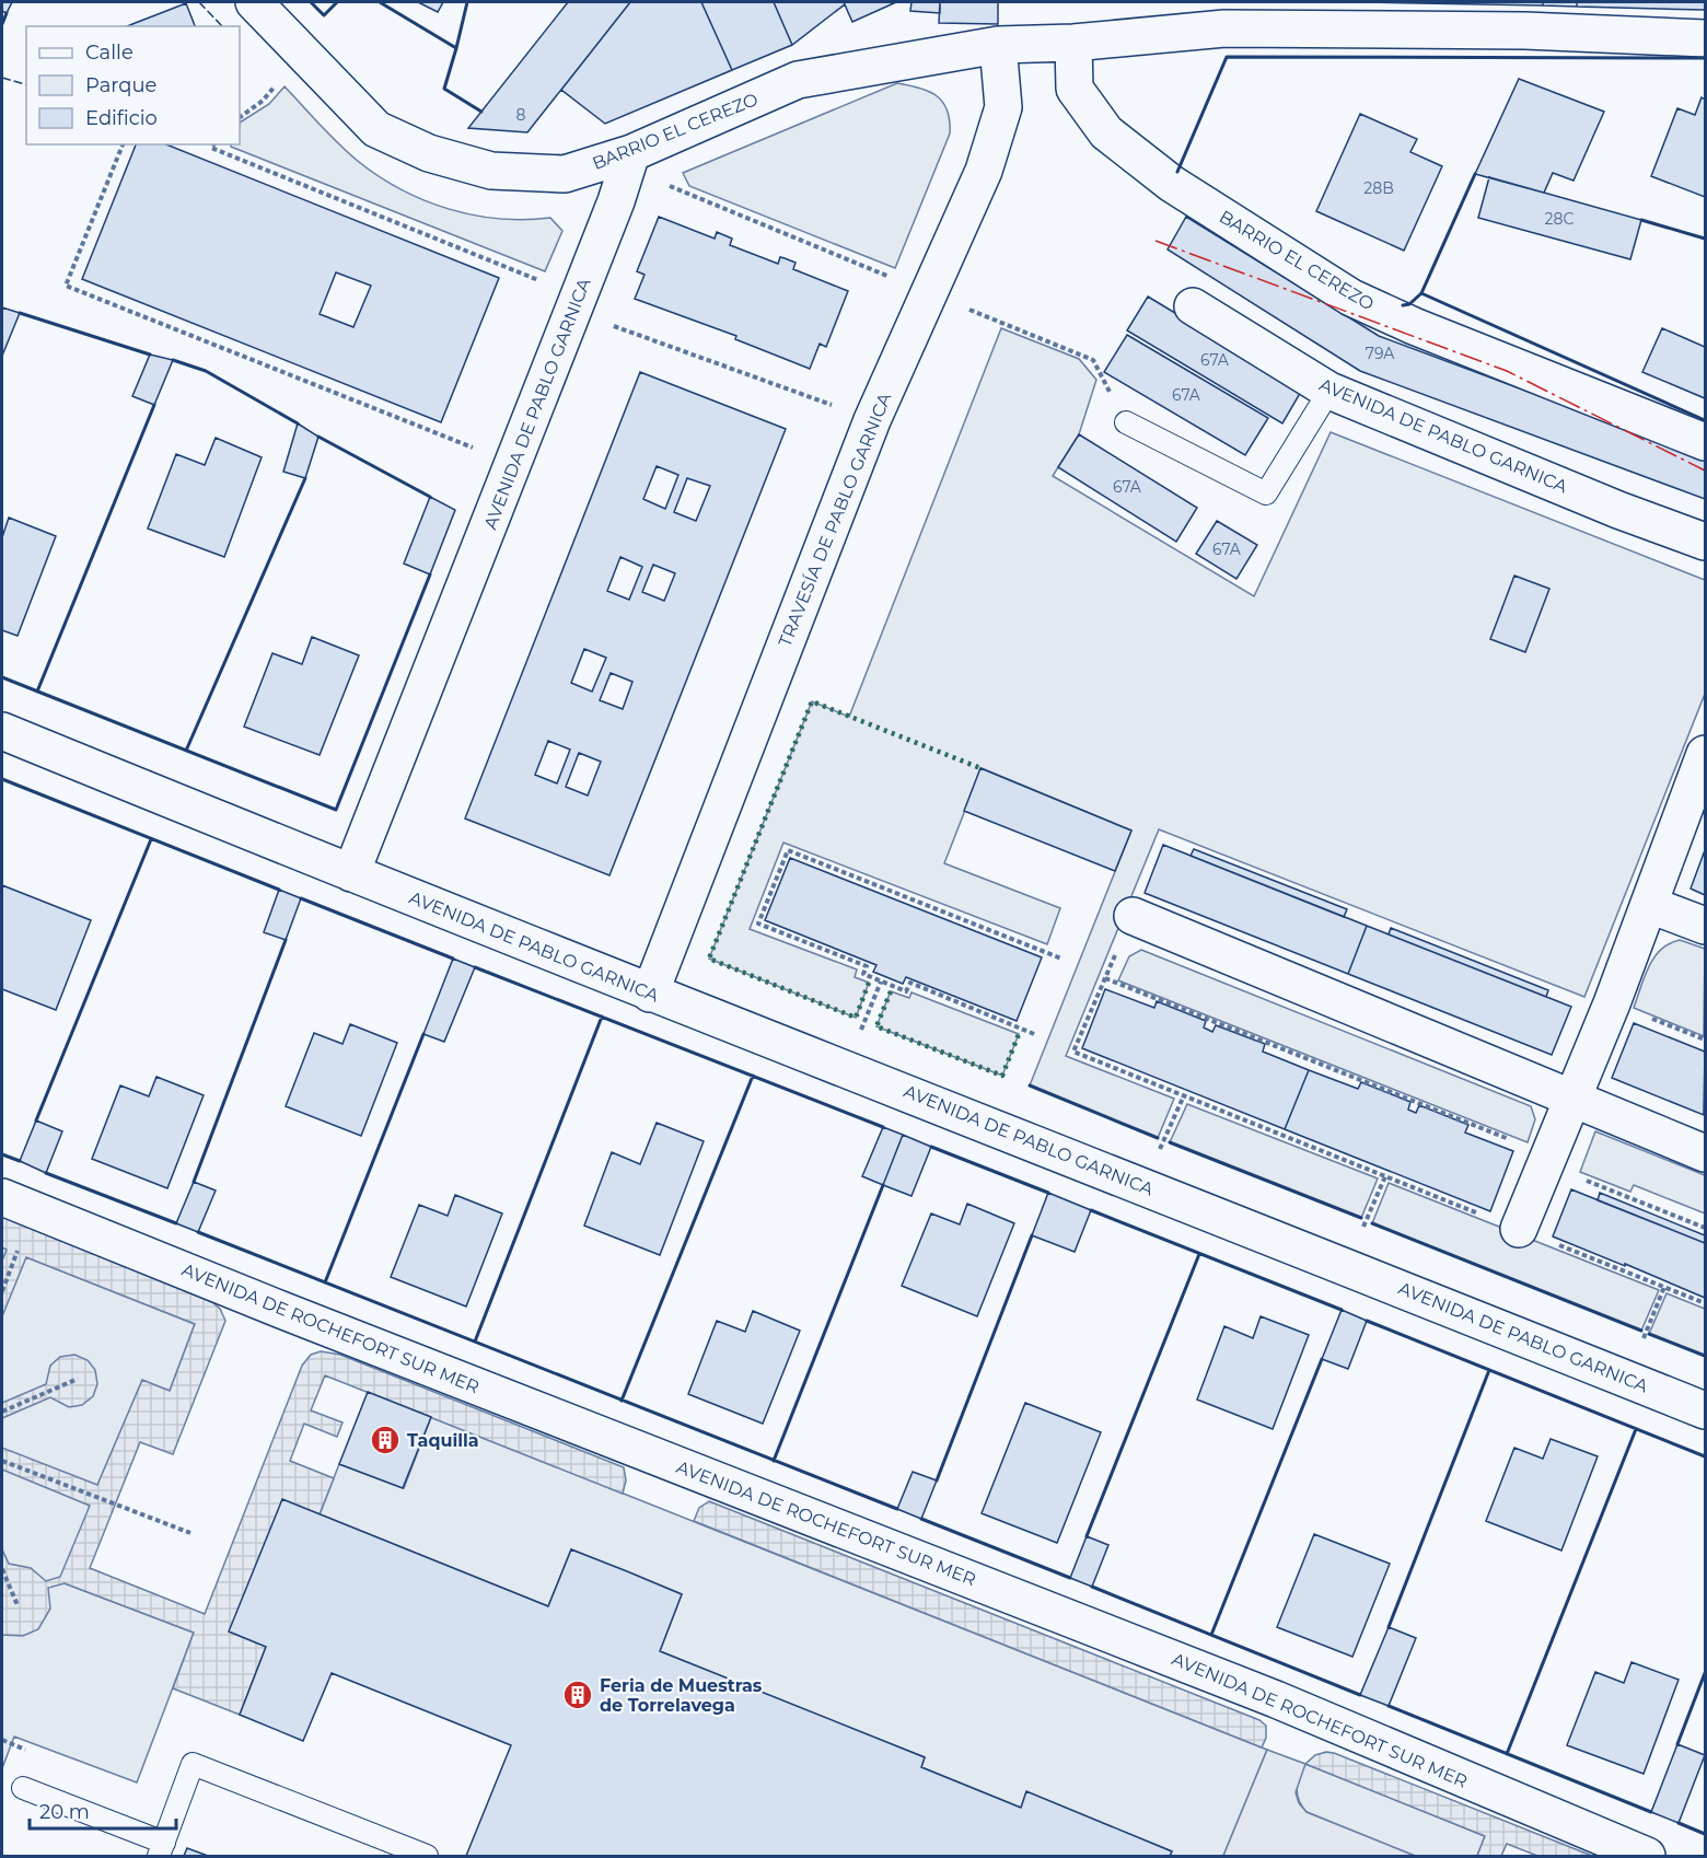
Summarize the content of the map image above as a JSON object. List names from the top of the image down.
{
  "streets": {
    "street": [
      "BARRIO EL CEREZO",
      "AVENIDA DE PABLO GARNICA",
      "TRAVESÍA DE PABLO GARNICA",
      "AVENIDA DE ROCHEFORT SUR MER"
    ]
  },
  "crossings": [
    ["BARRIO EL CEREZO", "AVENIDA DE PABLO GARNICA"],
    ["BARRIO EL CEREZO", "TRAVESÍA DE PABLO GARNICA"],
    ["AVENIDA DE PABLO GARNICA", "TRAVESÍA DE PABLO GARNICA"]
  ],
  "places": {
    "building": ["Taquilla", "Feria de Muestras de Torrelavega"]
  },
  "house_numbers": [
    "8",
    "28B",
    "28C",
    "79A",
    "67A",
    "67A",
    "67A",
    "67A"
  ],
  "legend": ["Calle", "Parque", "Edificio"],
  "scale_bar": "20 m"
}
